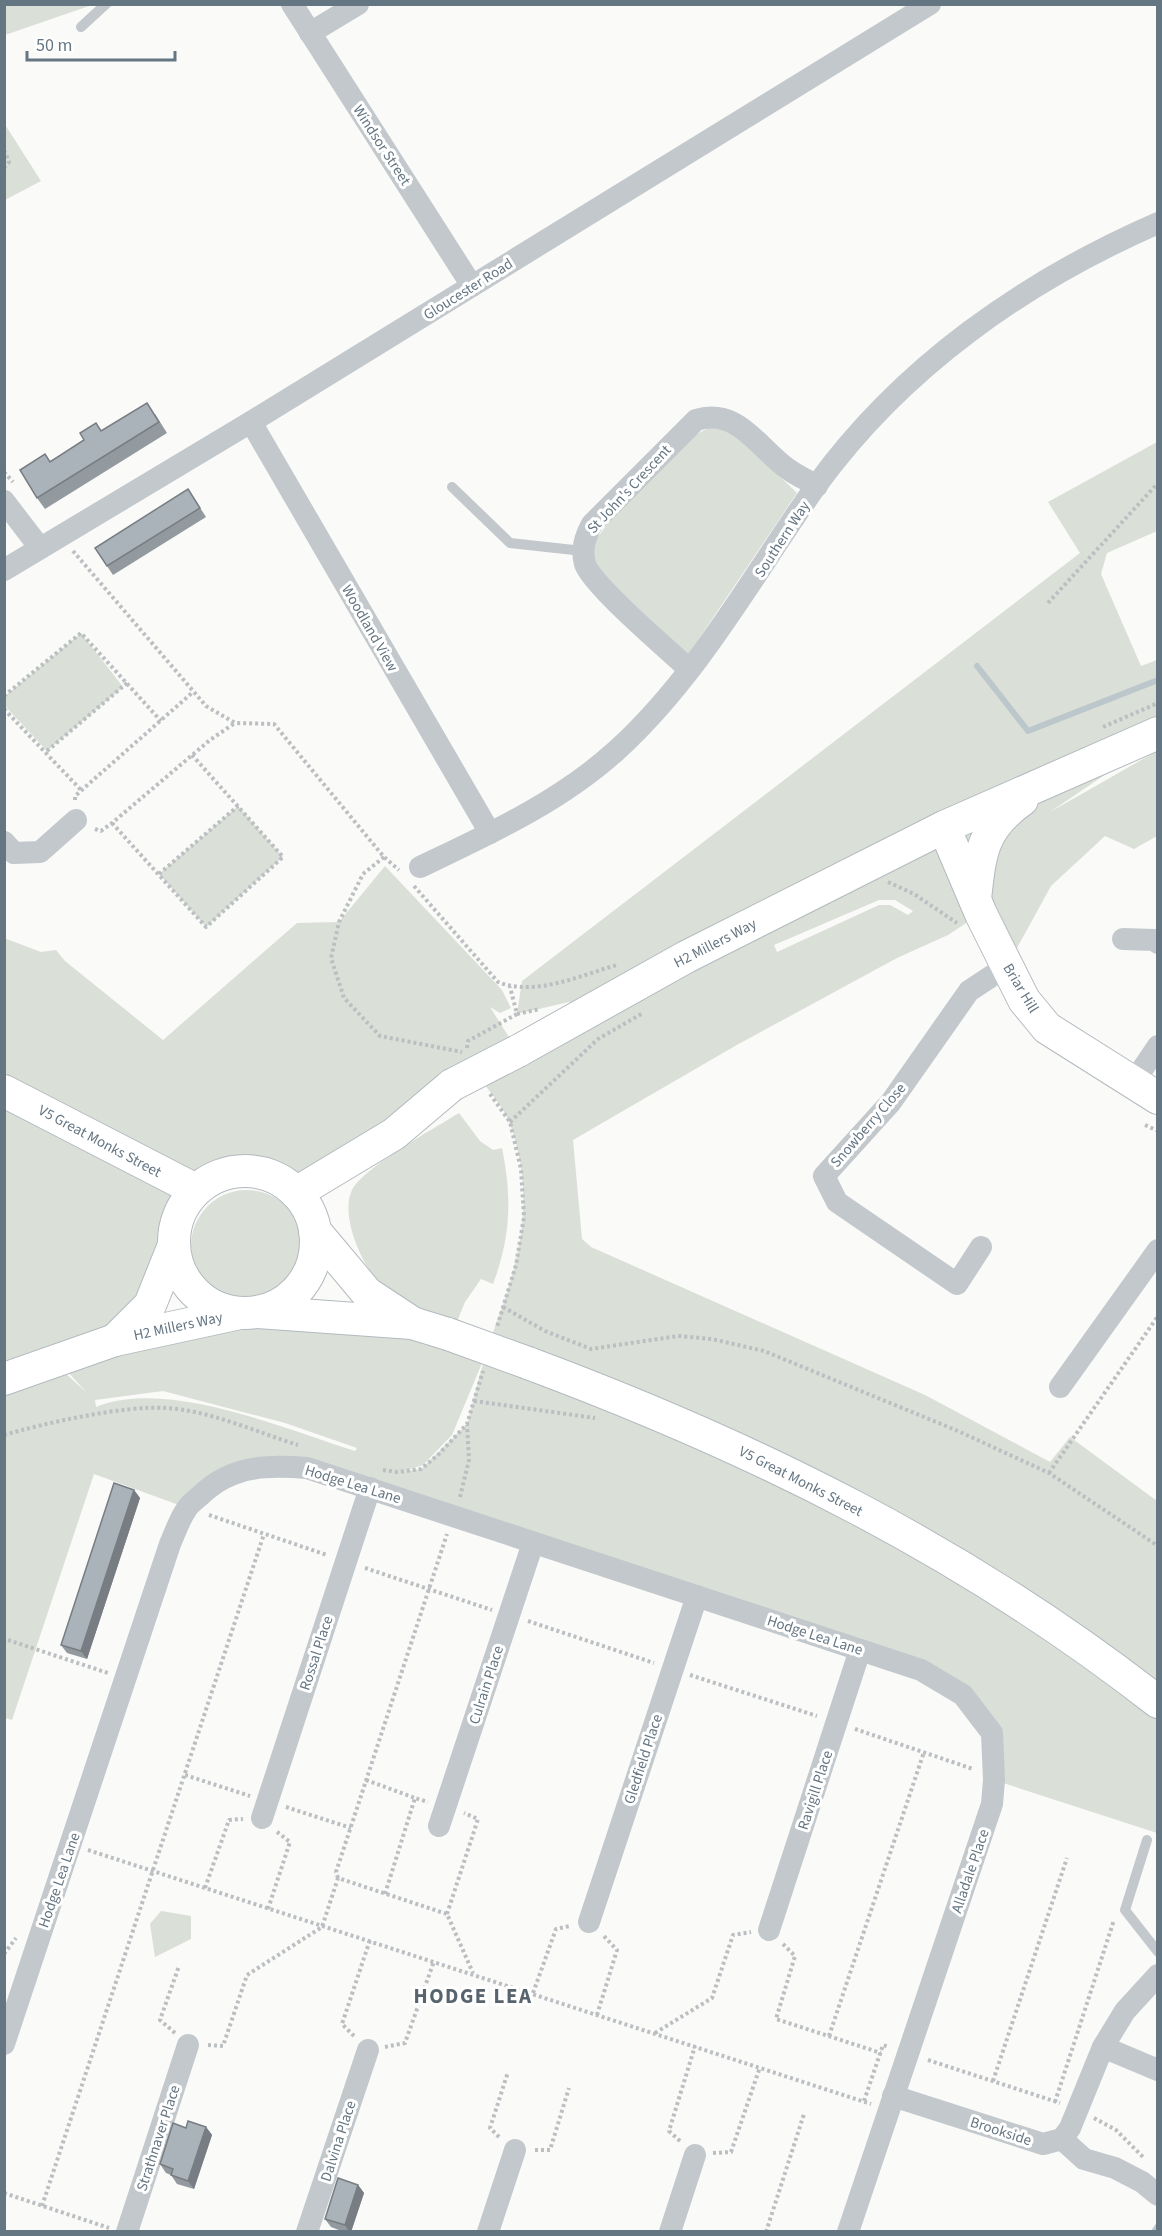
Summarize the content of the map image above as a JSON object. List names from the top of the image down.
{
  "streets": {
    "street": [
      "Windsor Street",
      "Gloucester Road",
      "St John's Crescent",
      "Southern Way",
      "Woodland View",
      "H2 Millers Way",
      "Briar Hill",
      "Snowberry Close",
      "V5 Great Monks Street",
      "Hodge Lea Lane",
      "Rossal Place",
      "Culrain Place",
      "Gledfield Place",
      "Ravigill Place",
      "Alladale Place",
      "Brookside",
      "Strathnaver Place",
      "Dalvina Place"
    ]
  },
  "crossings": [
    ["Windsor Street", "Gloucester Road"],
    ["Gloucester Road", "Woodland View"],
    ["St John's Crescent", "Southern Way"],
    ["Southern Way", "Woodland View"],
    ["H2 Millers Way", "Briar Hill"],
    ["H2 Millers Way", "V5 Great Monks Street"],
    ["Briar Hill", "Snowberry Close"],
    ["Hodge Lea Lane", "Rossal Place"],
    ["Hodge Lea Lane", "Culrain Place"],
    ["Hodge Lea Lane", "Gledfield Place"],
    ["Hodge Lea Lane", "Ravigill Place"],
    ["Hodge Lea Lane", "Alladale Place"],
    ["Alladale Place", "Brookside"]
  ],
  "districts": ["HODGE LEA"],
  "scale_bar": "50 m"
}
